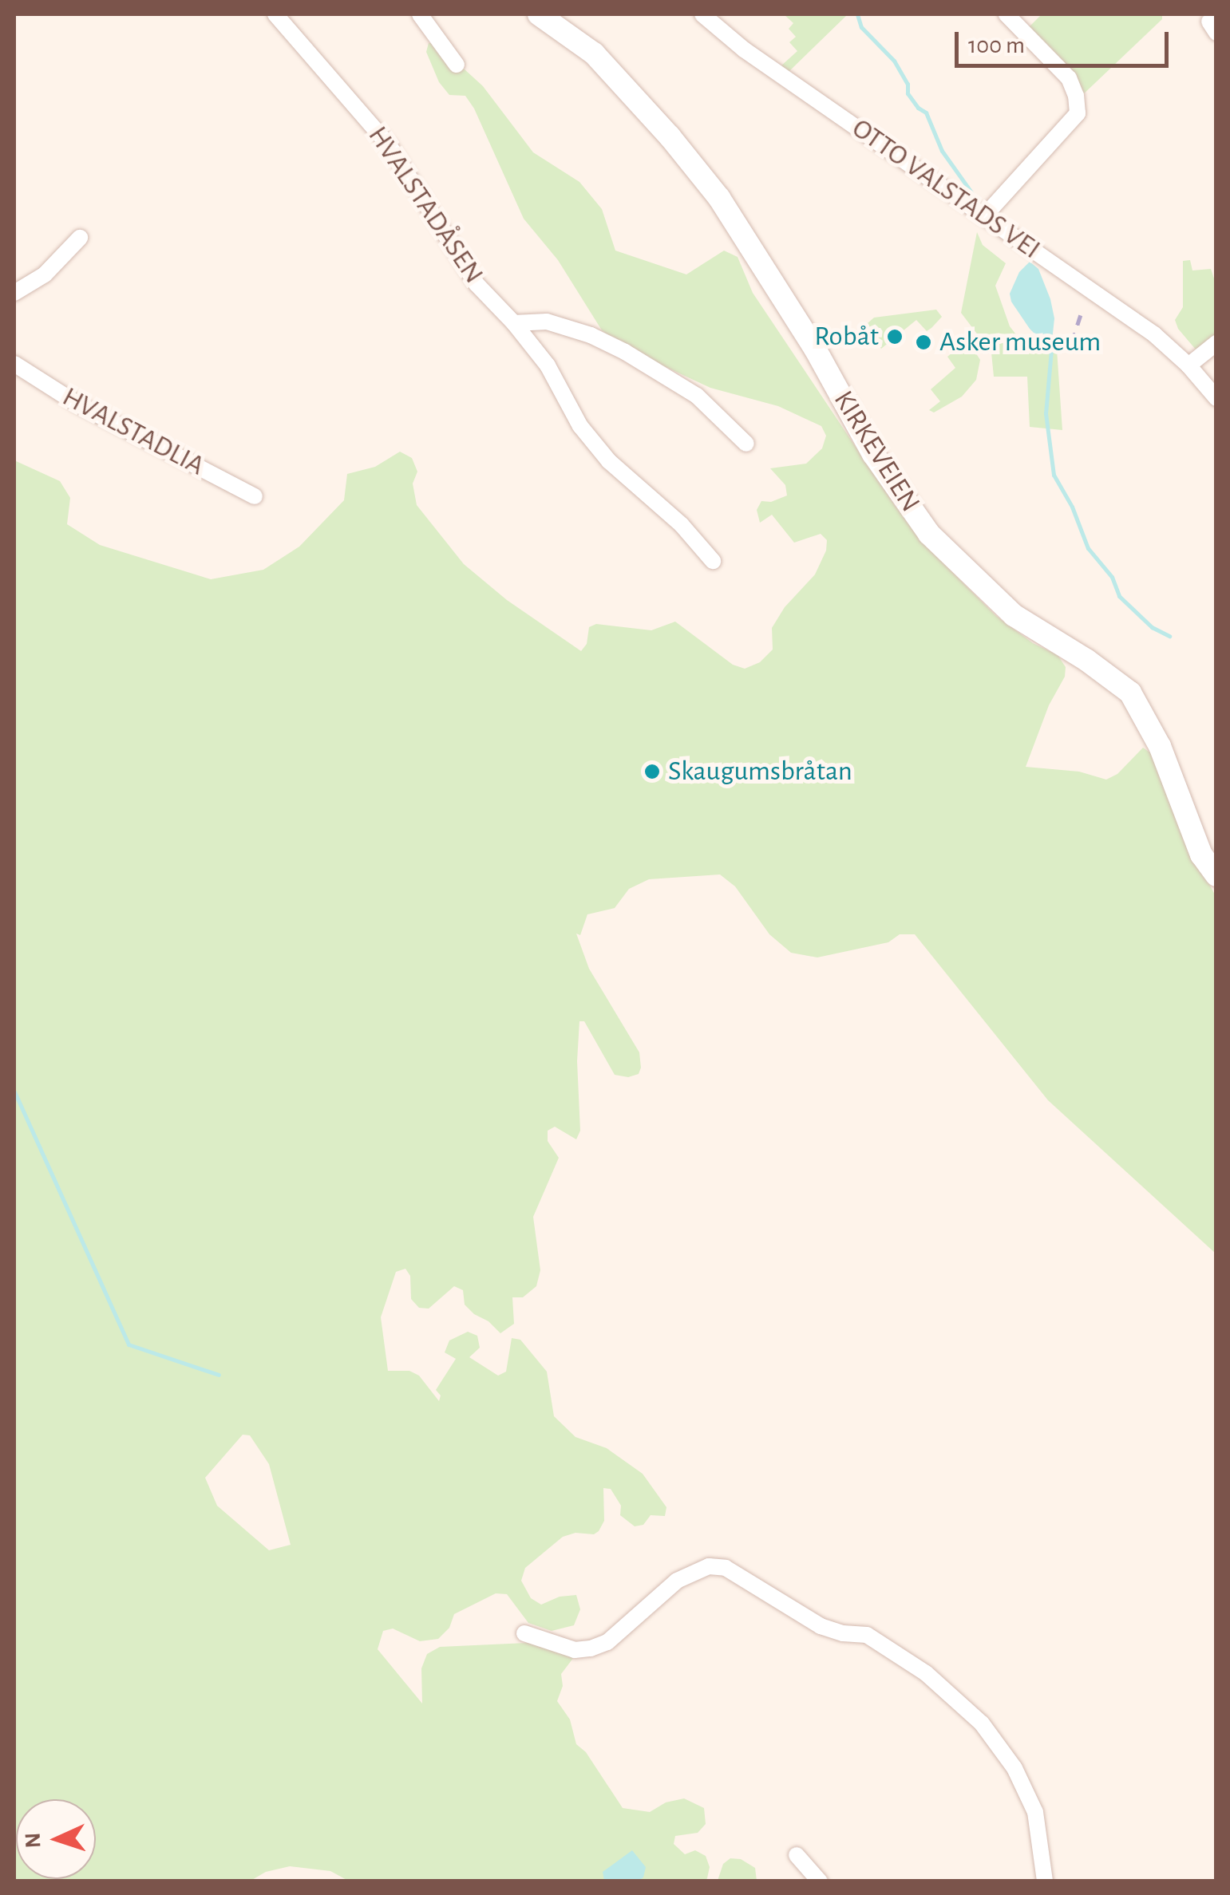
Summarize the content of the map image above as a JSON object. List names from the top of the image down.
{
  "streets": {
    "main road": ["KIRKEVEIEN"],
    "street": ["OTTO VALSTADS VEI", "HVALSTADÅSEN", "HVALSTADLIA"]
  },
  "places": ["Robåt", "Asker museum", "Skaugumsbråtan"],
  "scale_bar": "100 m",
  "north": "left"
}
